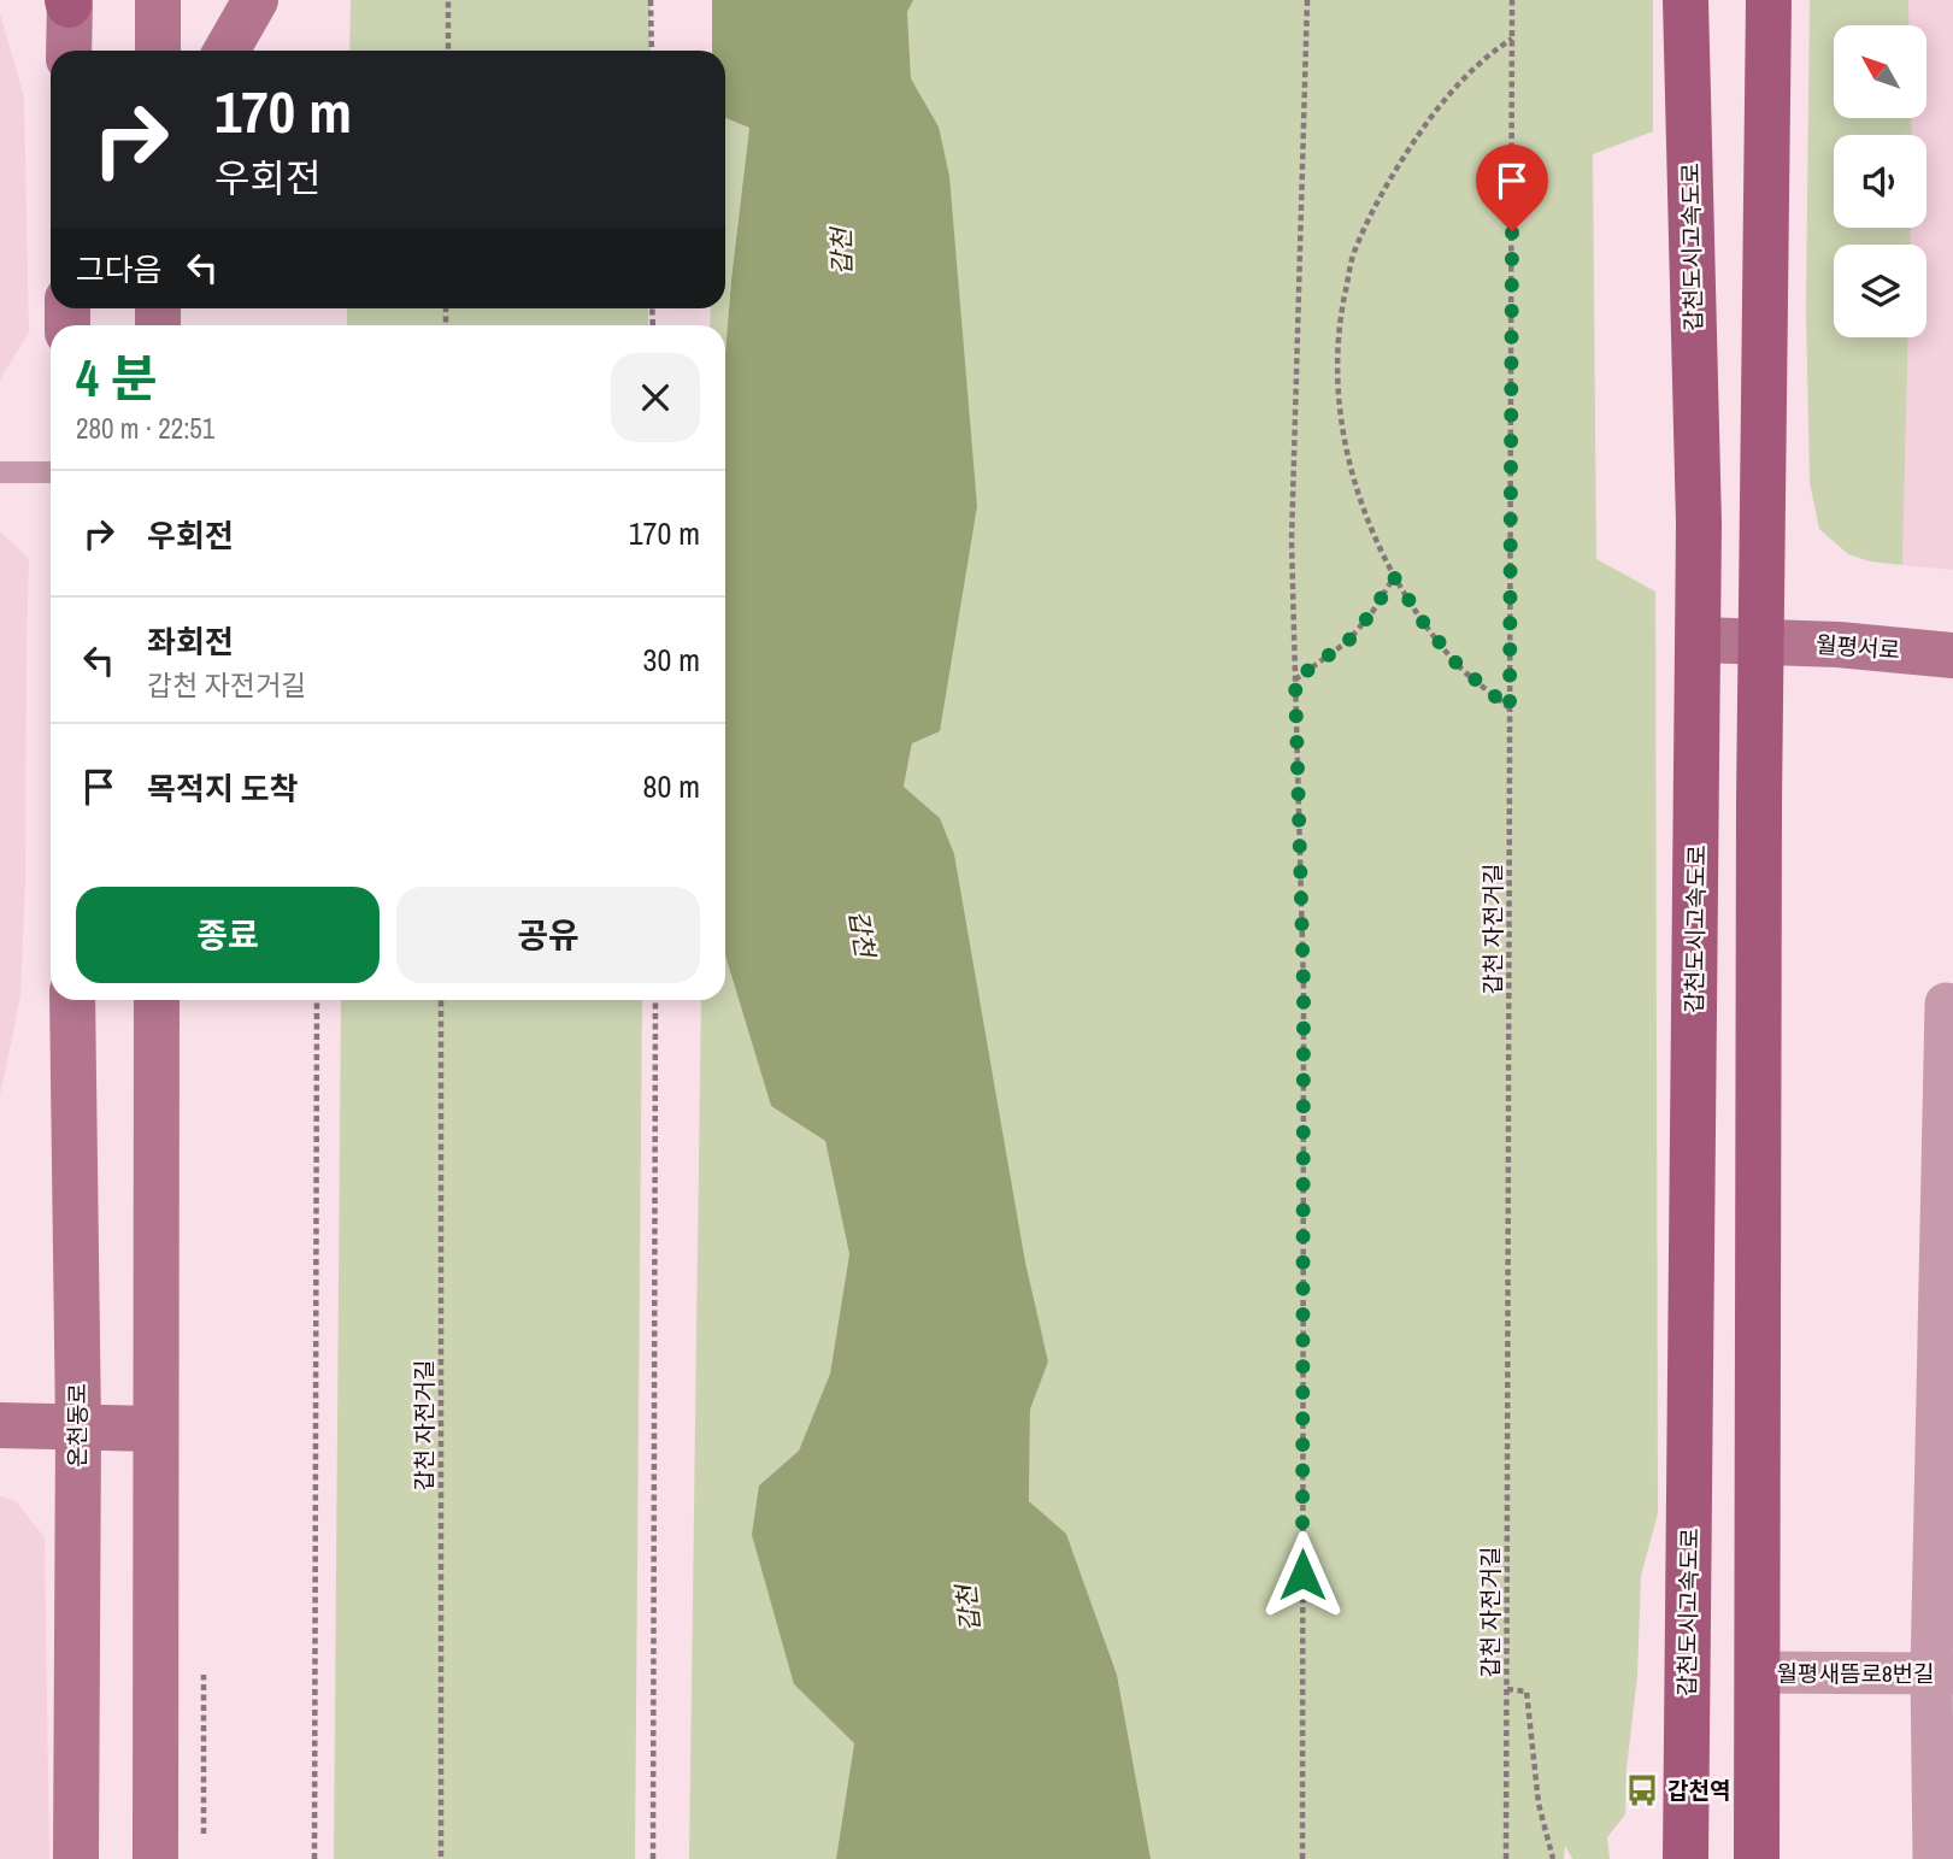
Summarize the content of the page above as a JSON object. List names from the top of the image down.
{
  "streets": {
    "main road": ["갑천도시고속도로", "월평서로", "온천동로"],
    "street": ["월평새뜸로8번길"],
    "path": ["갑천 자전거길"]
  },
  "crossings": [
    ["갑천도시고속도로", "월평서로"]
  ],
  "water": ["갑천"],
  "places": {
    "bus stop": ["갑천역"]
  },
  "north": "top left",
  "page": {
    "turn": ["170 m", "우회전"],
    "then": "그다음",
    "heading": ["4 분", "280 m · 22:51"],
    "list": [
      {
        "name": "우회전",
        "value": "170 m"
      },
      {
        "name": "좌회전",
        "note": "갑천 자전거길",
        "value": "30 m"
      },
      {
        "name": "목적지 도착",
        "value": "80 m"
      }
    ],
    "buttons": ["종료", "공유"]
  }
}
